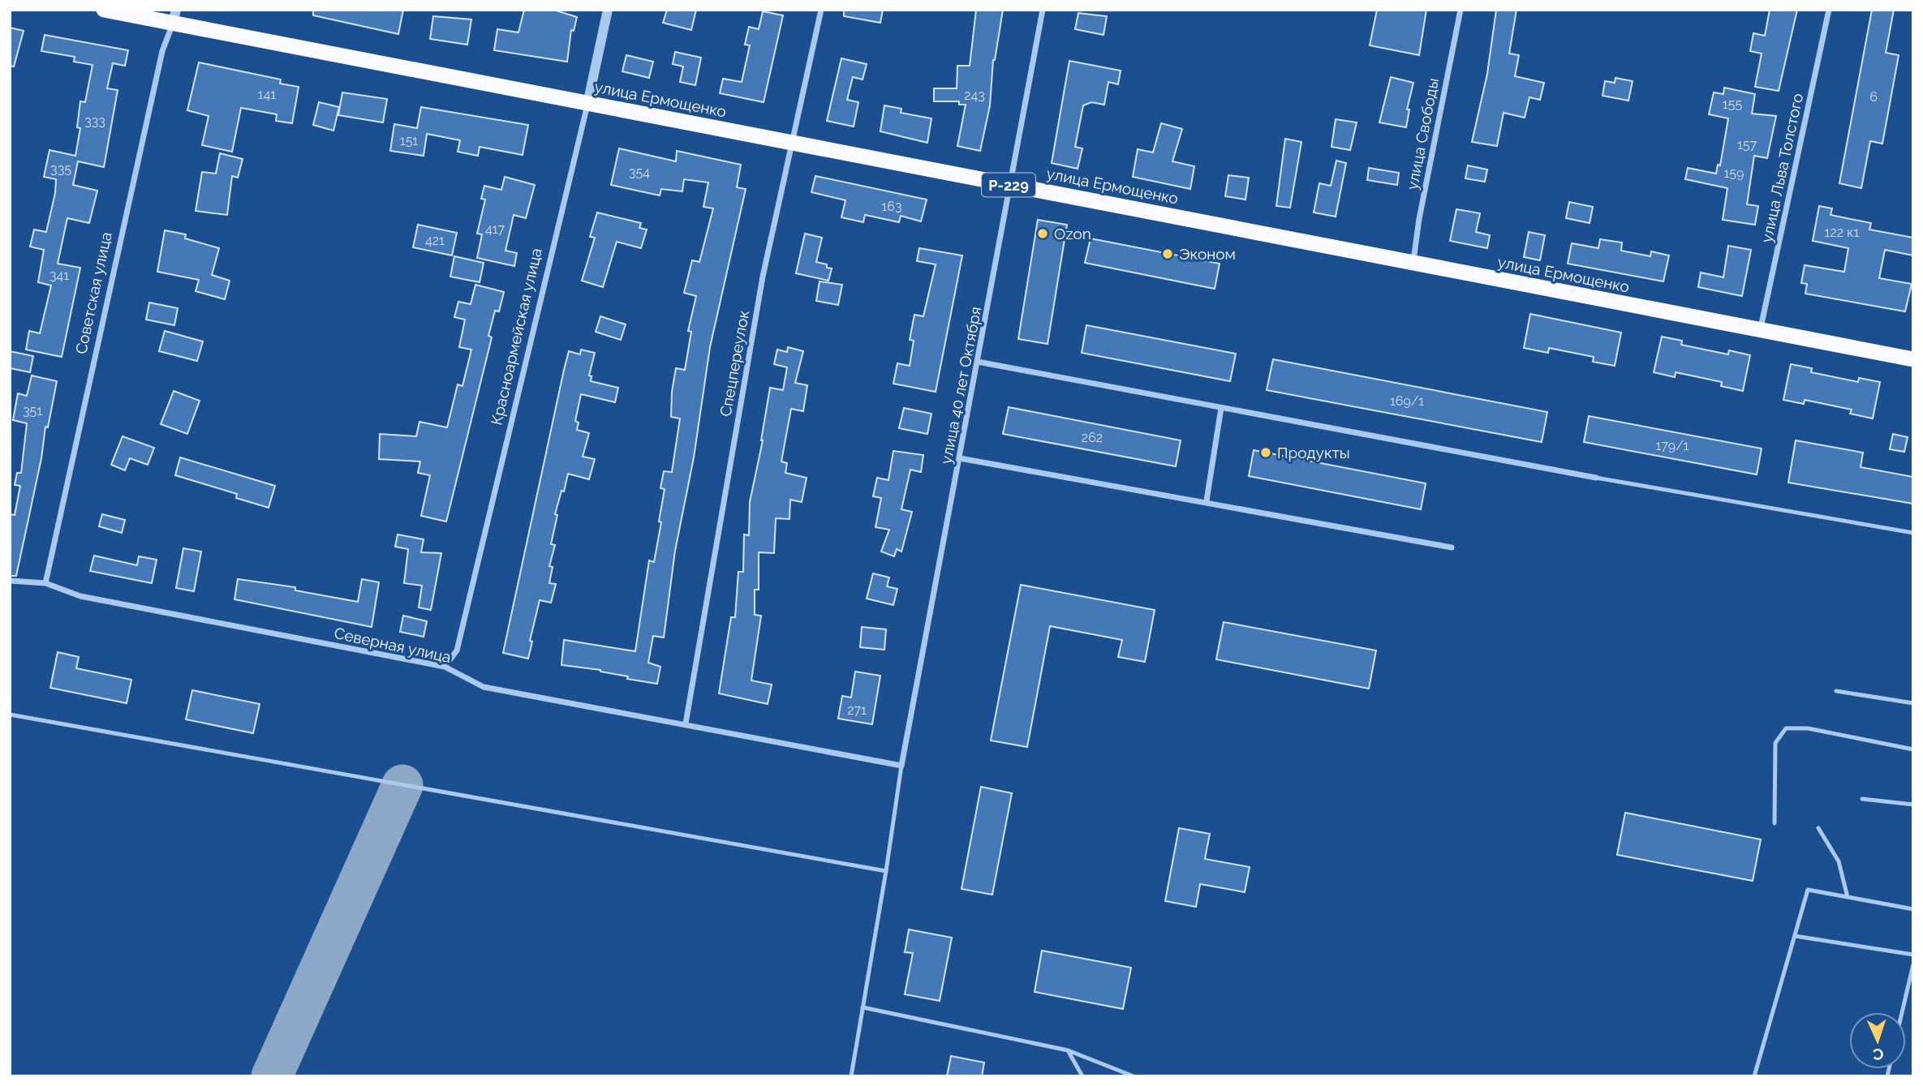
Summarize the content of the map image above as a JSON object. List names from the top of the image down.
{
  "streets": {
    "highway": ["улица Ермощенко", "Р-229"],
    "street": [
      "улица Свободы",
      "улица Льва Толстого",
      "Советская улица",
      "Красноармейская улица",
      "Спецпереулок",
      "улица 40 лет Октября",
      "Северная улица"
    ]
  },
  "crossings": [
    ["улица Ермощенко", "улица Свободы"],
    ["улица Ермощенко", "улица Льва Толстого"],
    ["улица Ермощенко", "Советская улица"],
    ["улица Ермощенко", "Красноармейская улица"],
    ["улица Ермощенко", "Спецпереулок"],
    ["улица Ермощенко", "улица 40 лет Октября"],
    ["Советская улица", "Северная улица"],
    ["Красноармейская улица", "Северная улица"],
    ["Спецпереулок", "Северная улица"],
    ["улица 40 лет Октября", "Северная улица"]
  ],
  "places": ["Ozon", "Эконом", "Продукты"],
  "house_numbers": [
    "141",
    "243",
    "6",
    "155",
    "333",
    "151",
    "157",
    "335",
    "354",
    "159",
    "163",
    "417",
    "122 к1",
    "421",
    "341",
    "169/1",
    "351",
    "262",
    "179/1",
    "271"
  ],
  "north": "bottom"
}
